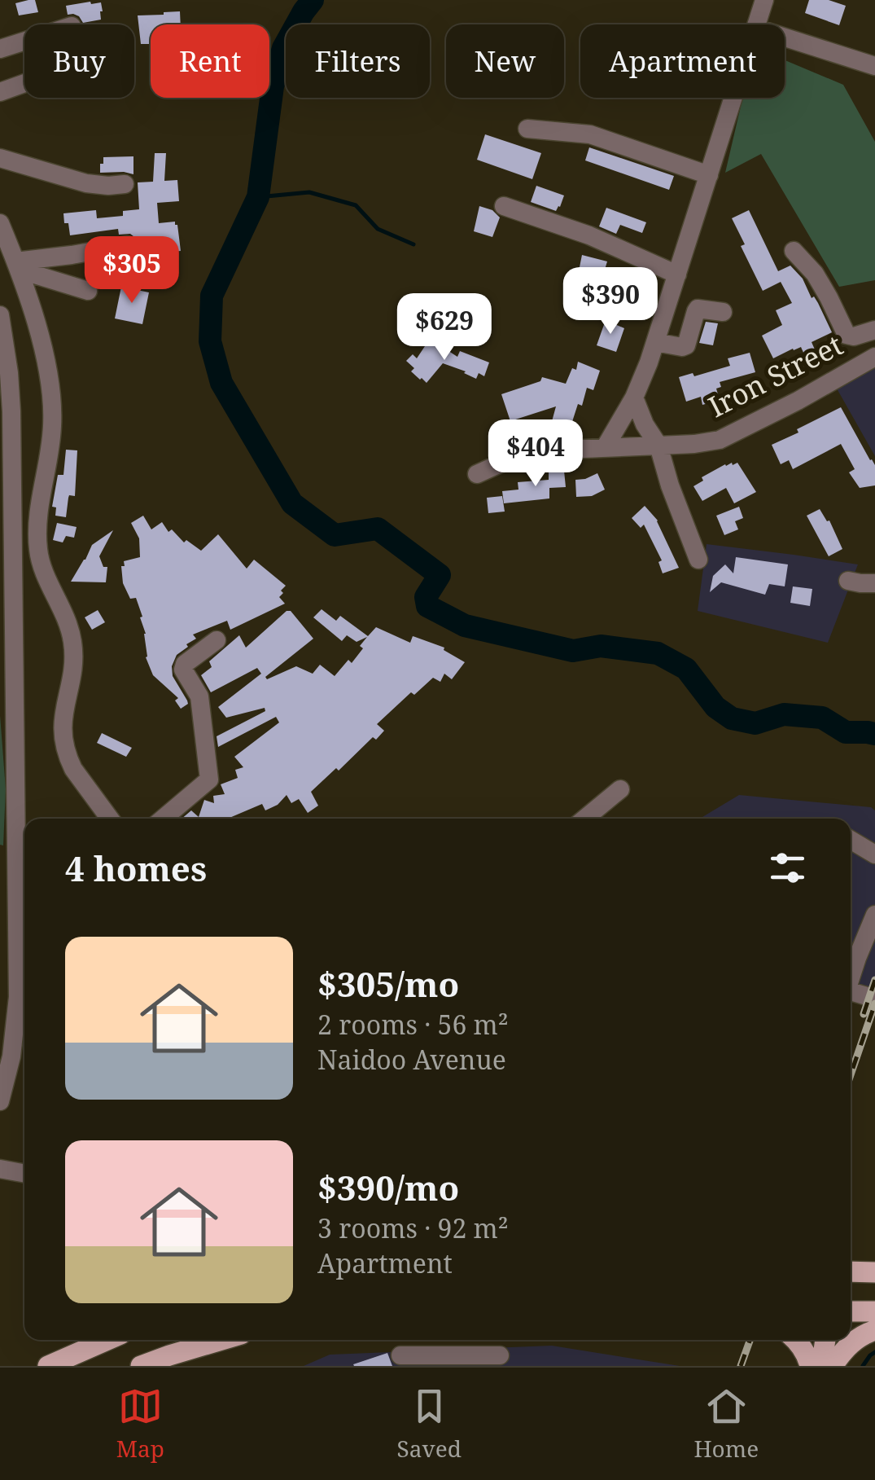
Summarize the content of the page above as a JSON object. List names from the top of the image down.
{
  "streets": {
    "street": ["Iron Street"]
  },
  "page": {
    "chip": [
      "Buy",
      "Rent",
      "Filters",
      "New",
      "Apartment"
    ],
    "price": [
      "$305",
      "$390",
      "$629",
      "$404"
    ],
    "heading": "4 homes",
    "list": [
      {
        "name": "$305/mo",
        "note": "2 rooms · 56 m² · Naidoo Avenue"
      },
      {
        "name": "$390/mo",
        "note": "3 rooms · 92 m² · Apartment"
      }
    ],
    "tabs": ["Map", "Saved", "Home"]
  }
}
